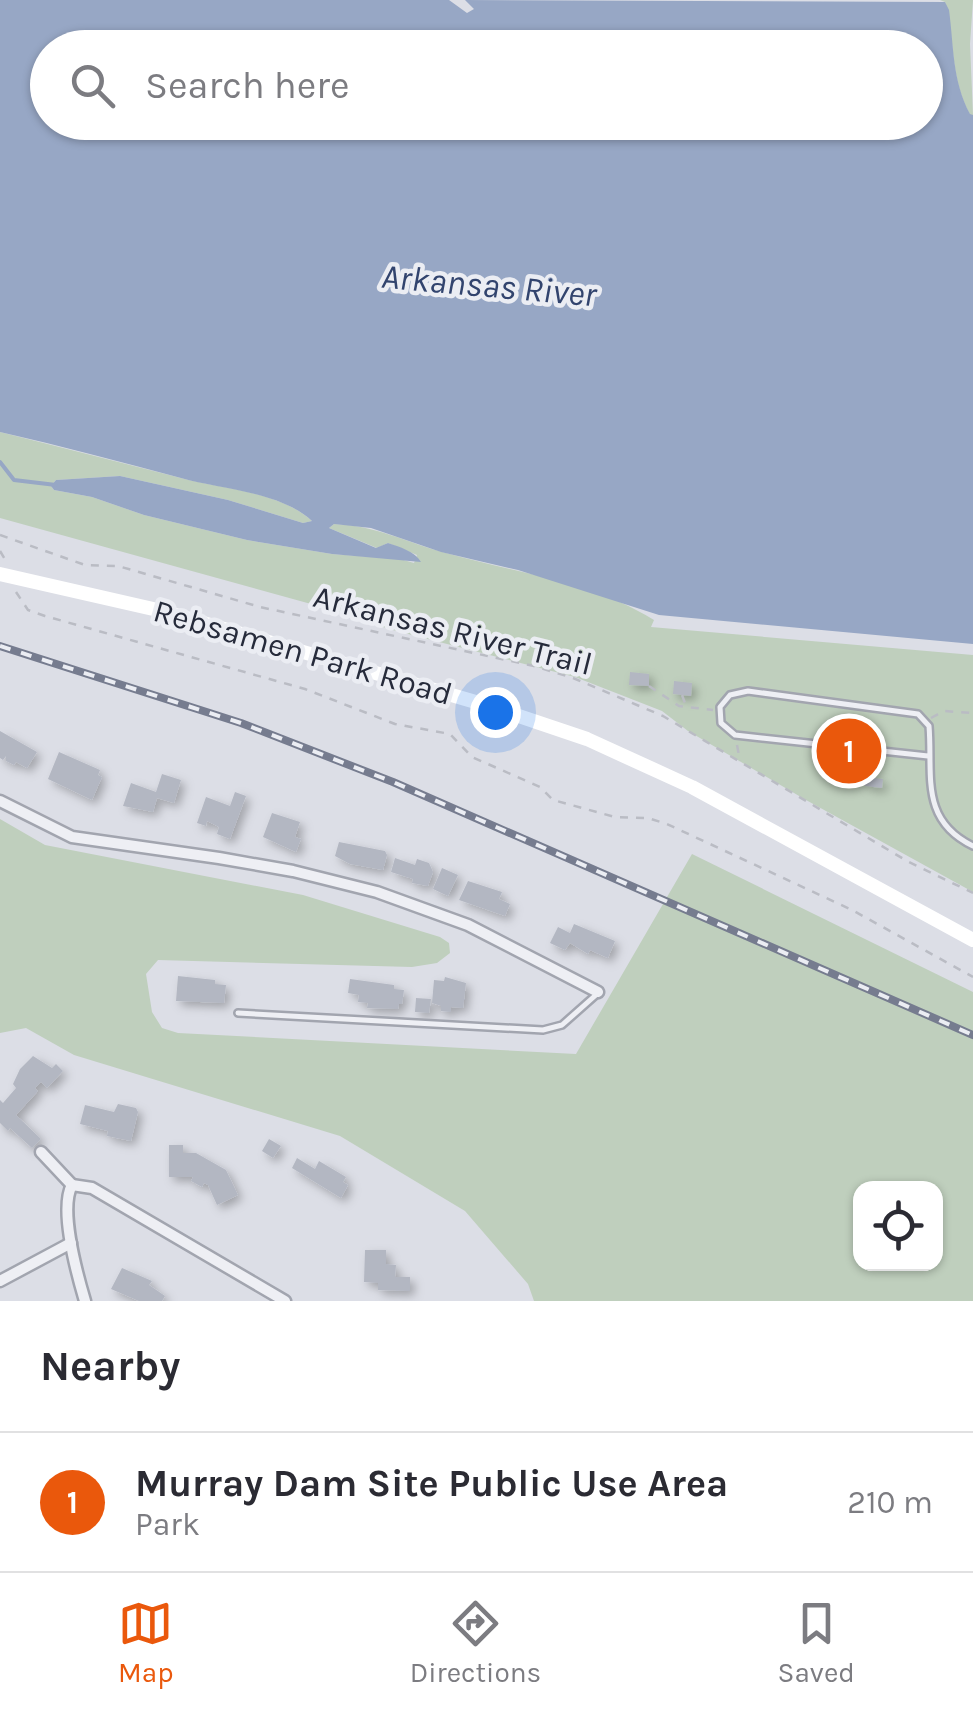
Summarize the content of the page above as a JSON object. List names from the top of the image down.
{
  "streets": {
    "street": ["Rebsamen Park Road"],
    "path": ["Arkansas River Trail"]
  },
  "water": ["Arkansas River"],
  "page": {
    "search": "Search here",
    "pins": "1",
    "heading": "Nearby",
    "list": [
      {
        "mark": "1",
        "name": "Murray Dam Site Public Use Area",
        "note": "Park",
        "value": "210 m"
      }
    ],
    "nav": ["Map", "Directions", "Saved"]
  }
}
